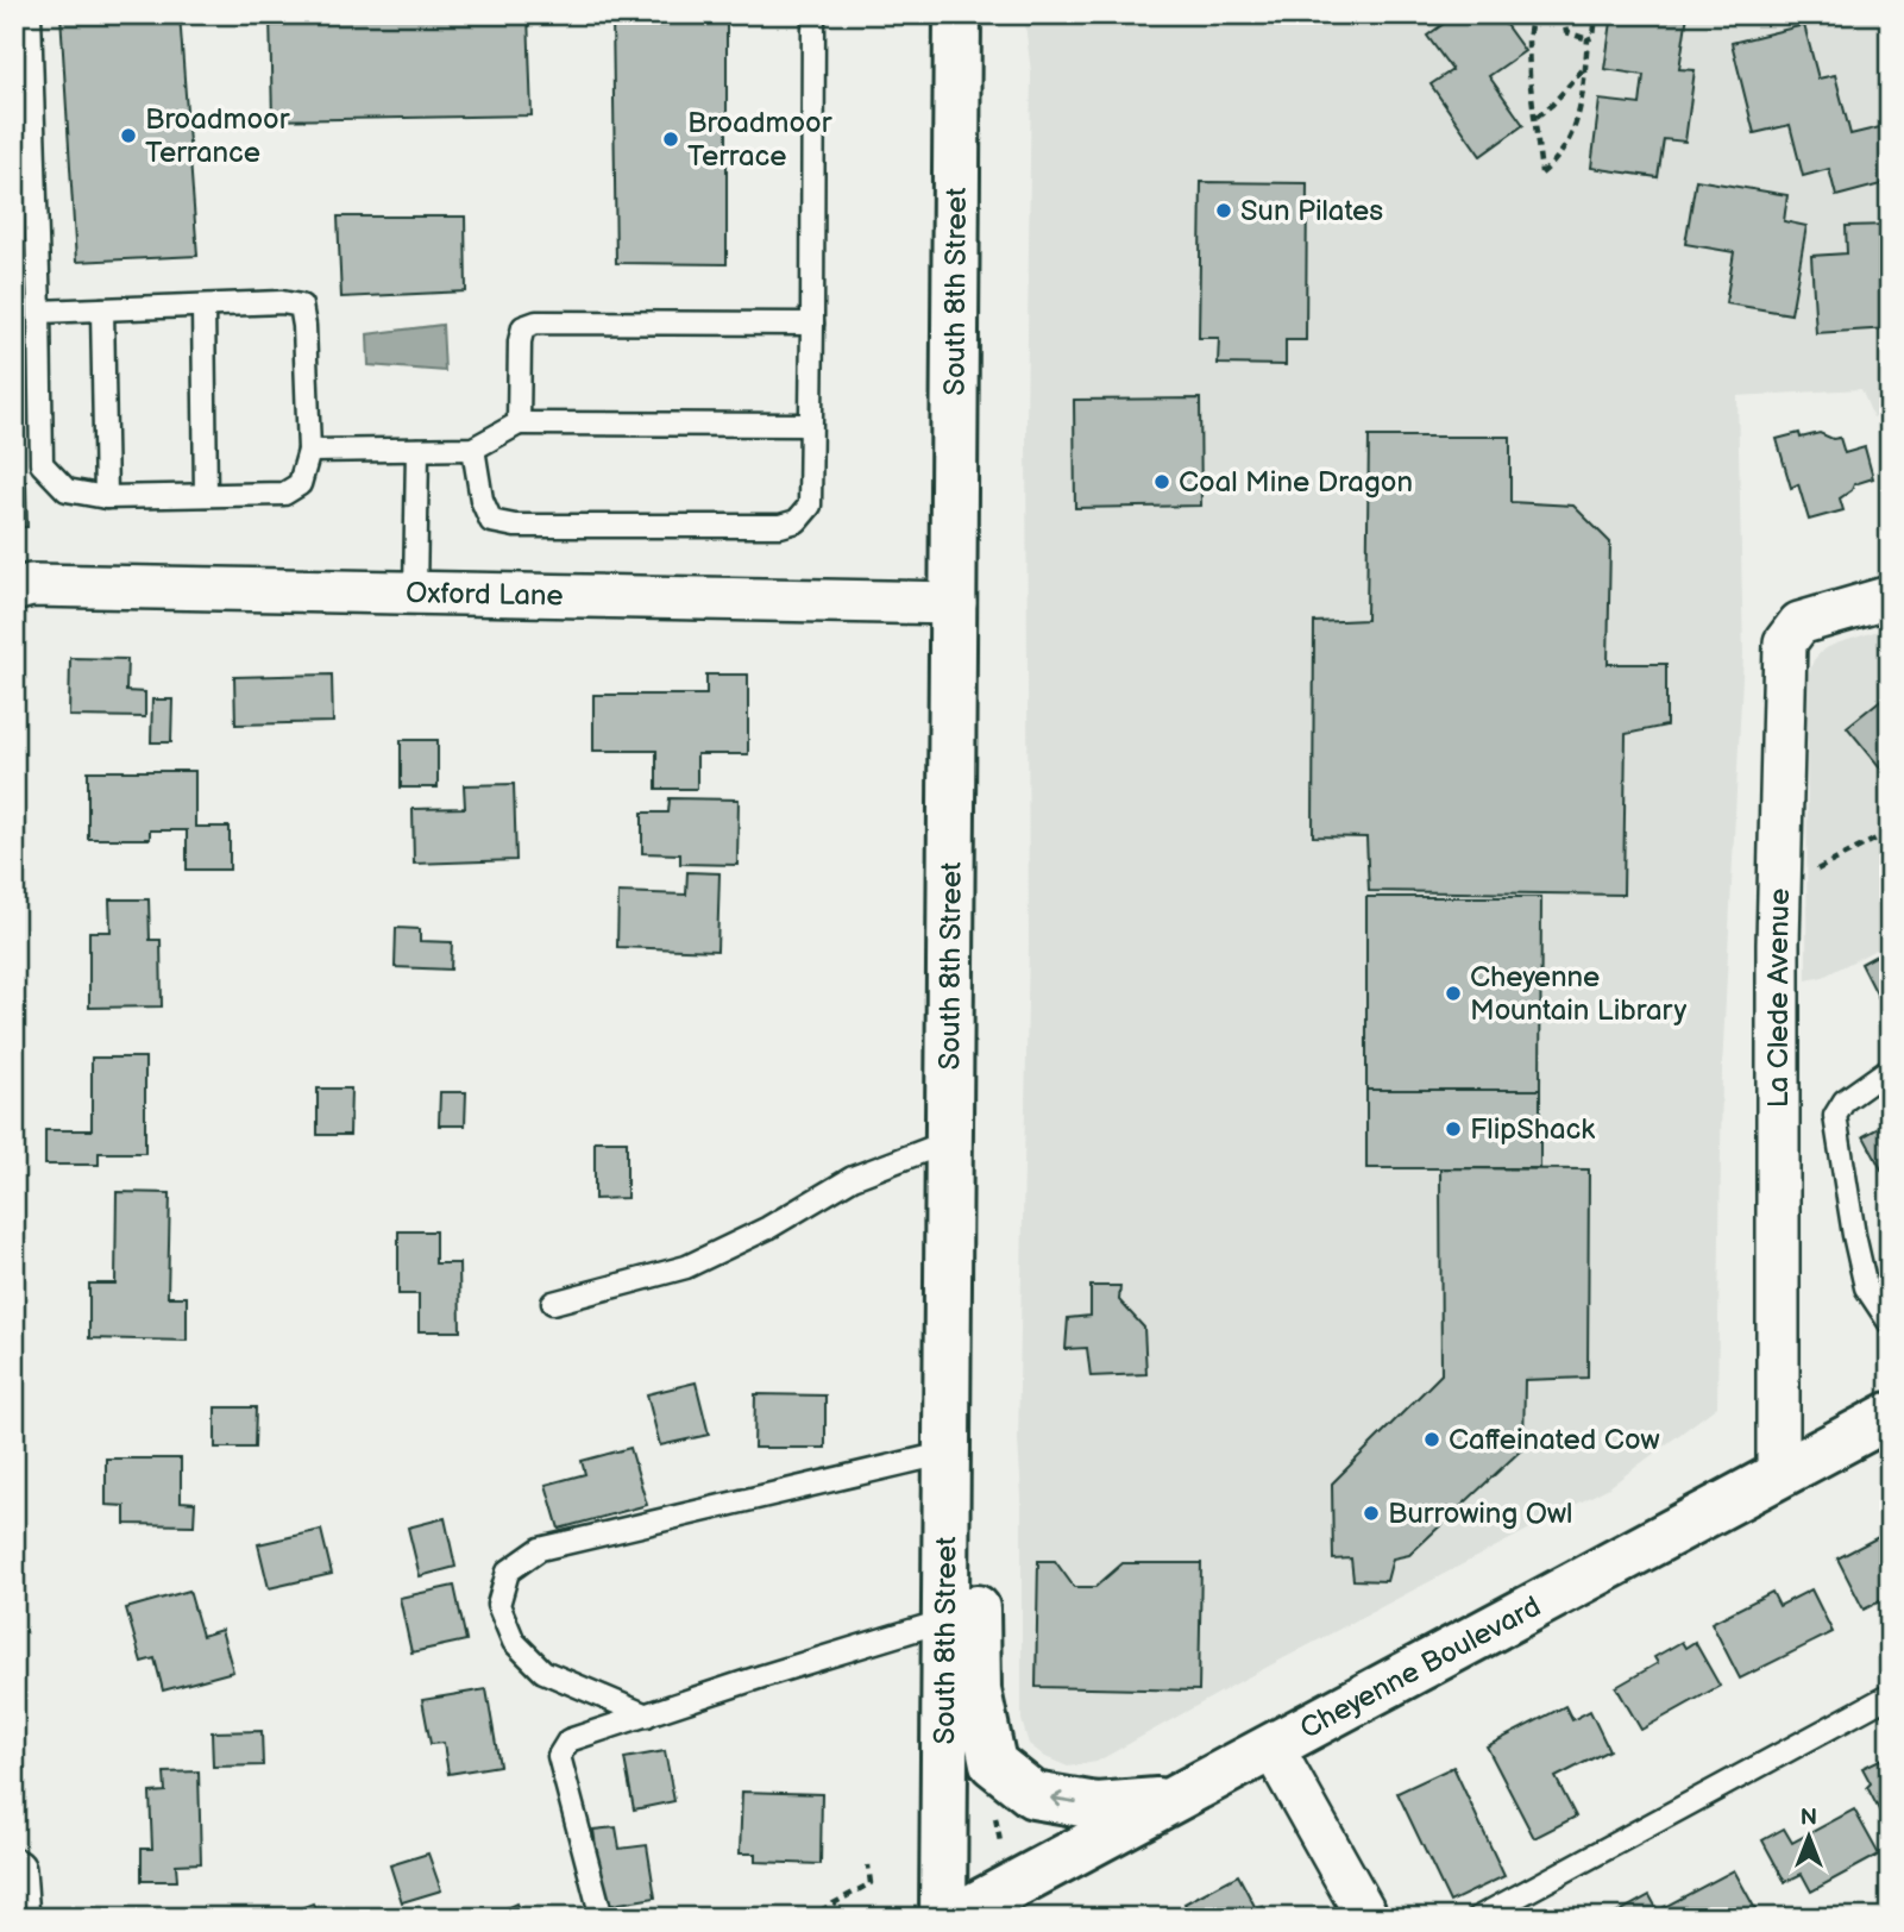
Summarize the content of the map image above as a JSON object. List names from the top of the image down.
{
  "streets": {
    "main road": ["South 8th Street", "Cheyenne Boulevard"],
    "street": ["Oxford Lane", "La Clede Avenue"]
  },
  "crossings": [
    ["South 8th Street", "Oxford Lane"],
    ["La Clede Avenue", "Cheyenne Boulevard"]
  ],
  "places": [
    "Broadmoor Terrance",
    "Broadmoor Terrace",
    "Sun Pilates",
    "Coal Mine Dragon",
    "Cheyenne Mountain Library",
    "FlipShack",
    "Caffeinated Cow",
    "Burrowing Owl"
  ],
  "north": "top"
}
